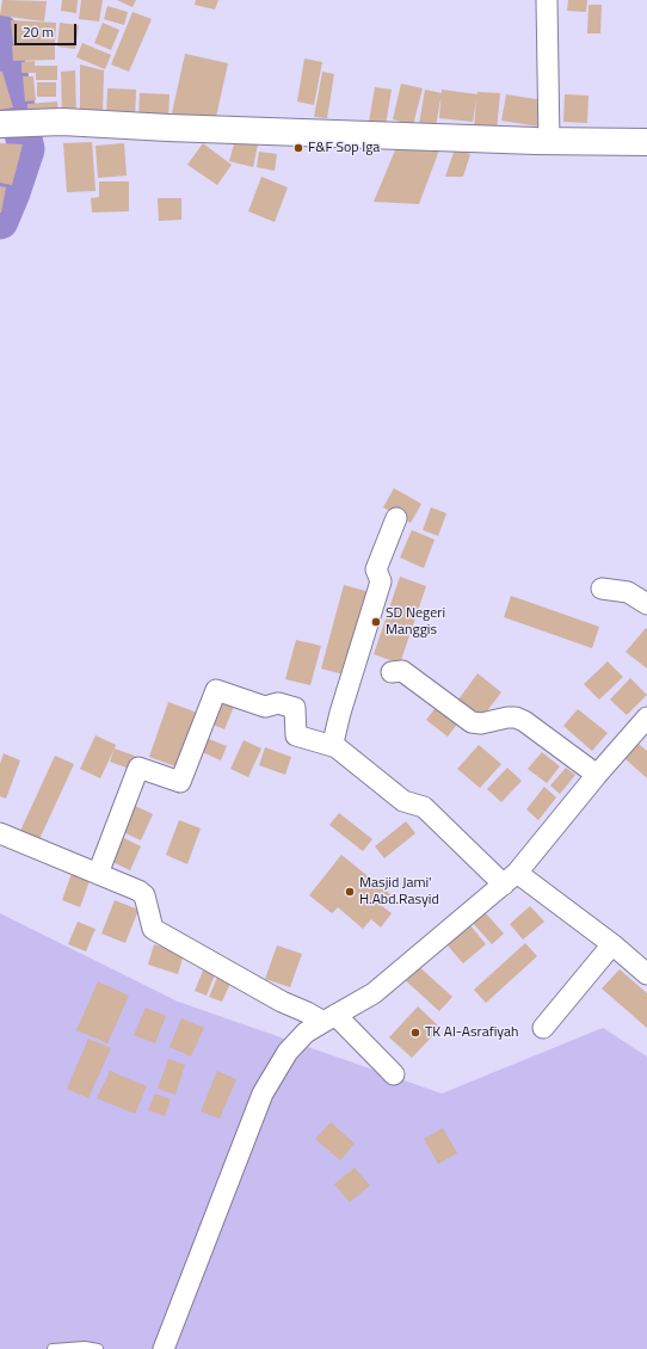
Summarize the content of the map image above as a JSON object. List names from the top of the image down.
{
  "places": [
    "F&F Sop Iga",
    "SD Negeri Manggis",
    "Masjid Jami' H.Abd.Rasyid",
    "TK Al-Asrafiyah"
  ],
  "scale_bar": "20 m"
}
